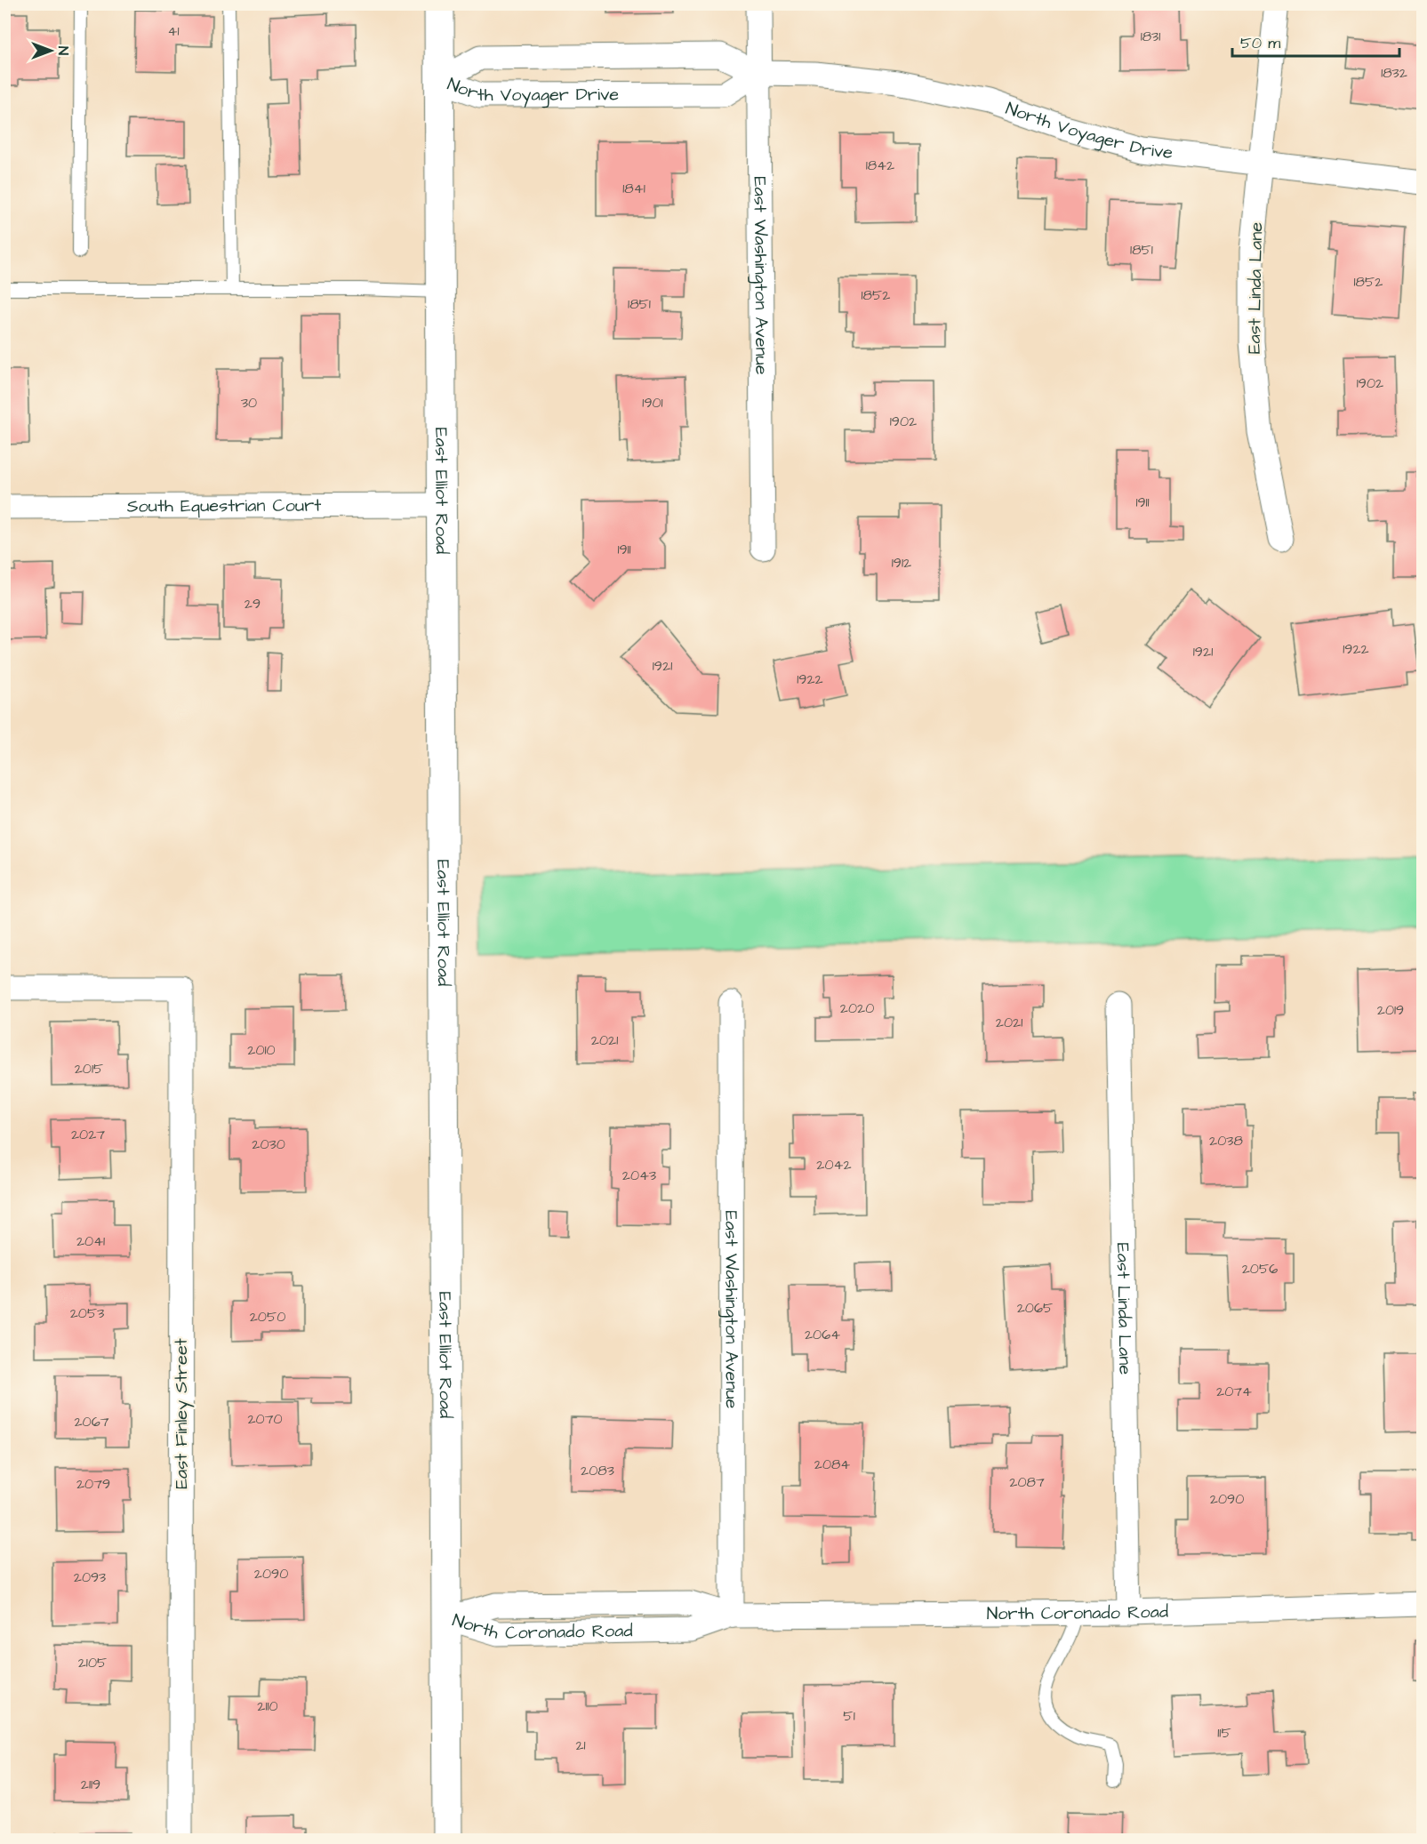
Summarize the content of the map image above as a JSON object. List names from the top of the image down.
{
  "streets": {
    "main road": ["East Elliot Road"],
    "street": [
      "North Voyager Drive",
      "East Washington Avenue",
      "East Linda Lane",
      "South Equestrian Court",
      "East Finley Street",
      "North Coronado Road"
    ]
  },
  "crossings": [
    ["North Voyager Drive", "East Washington Avenue"],
    ["North Voyager Drive", "East Linda Lane"],
    ["North Voyager Drive", "East Elliot Road"],
    ["East Washington Avenue", "North Coronado Road"],
    ["East Linda Lane", "North Coronado Road"],
    ["East Elliot Road", "South Equestrian Court"],
    ["East Elliot Road", "North Coronado Road"]
  ],
  "house_numbers": [
    "41",
    "1831",
    "1832",
    "1842",
    "1841",
    "1851",
    "1852",
    "1852",
    "1851",
    "1902",
    "30",
    "1901",
    "1902",
    "1911",
    "1911",
    "1912",
    "29",
    "1922",
    "1921",
    "1921",
    "1922",
    "2020",
    "2019",
    "2021",
    "2021",
    "2010",
    "2015",
    "2027",
    "2038",
    "2030",
    "2042",
    "2043",
    "2041",
    "2056",
    "2065",
    "2053",
    "2050",
    "2064",
    "2074",
    "2070",
    "2067",
    "2084",
    "2083",
    "2087",
    "2079",
    "2090",
    "2090",
    "2093",
    "2105",
    "2110",
    "51",
    "115",
    "21",
    "2119"
  ],
  "scale_bar": "50 m",
  "north": "right"
}
